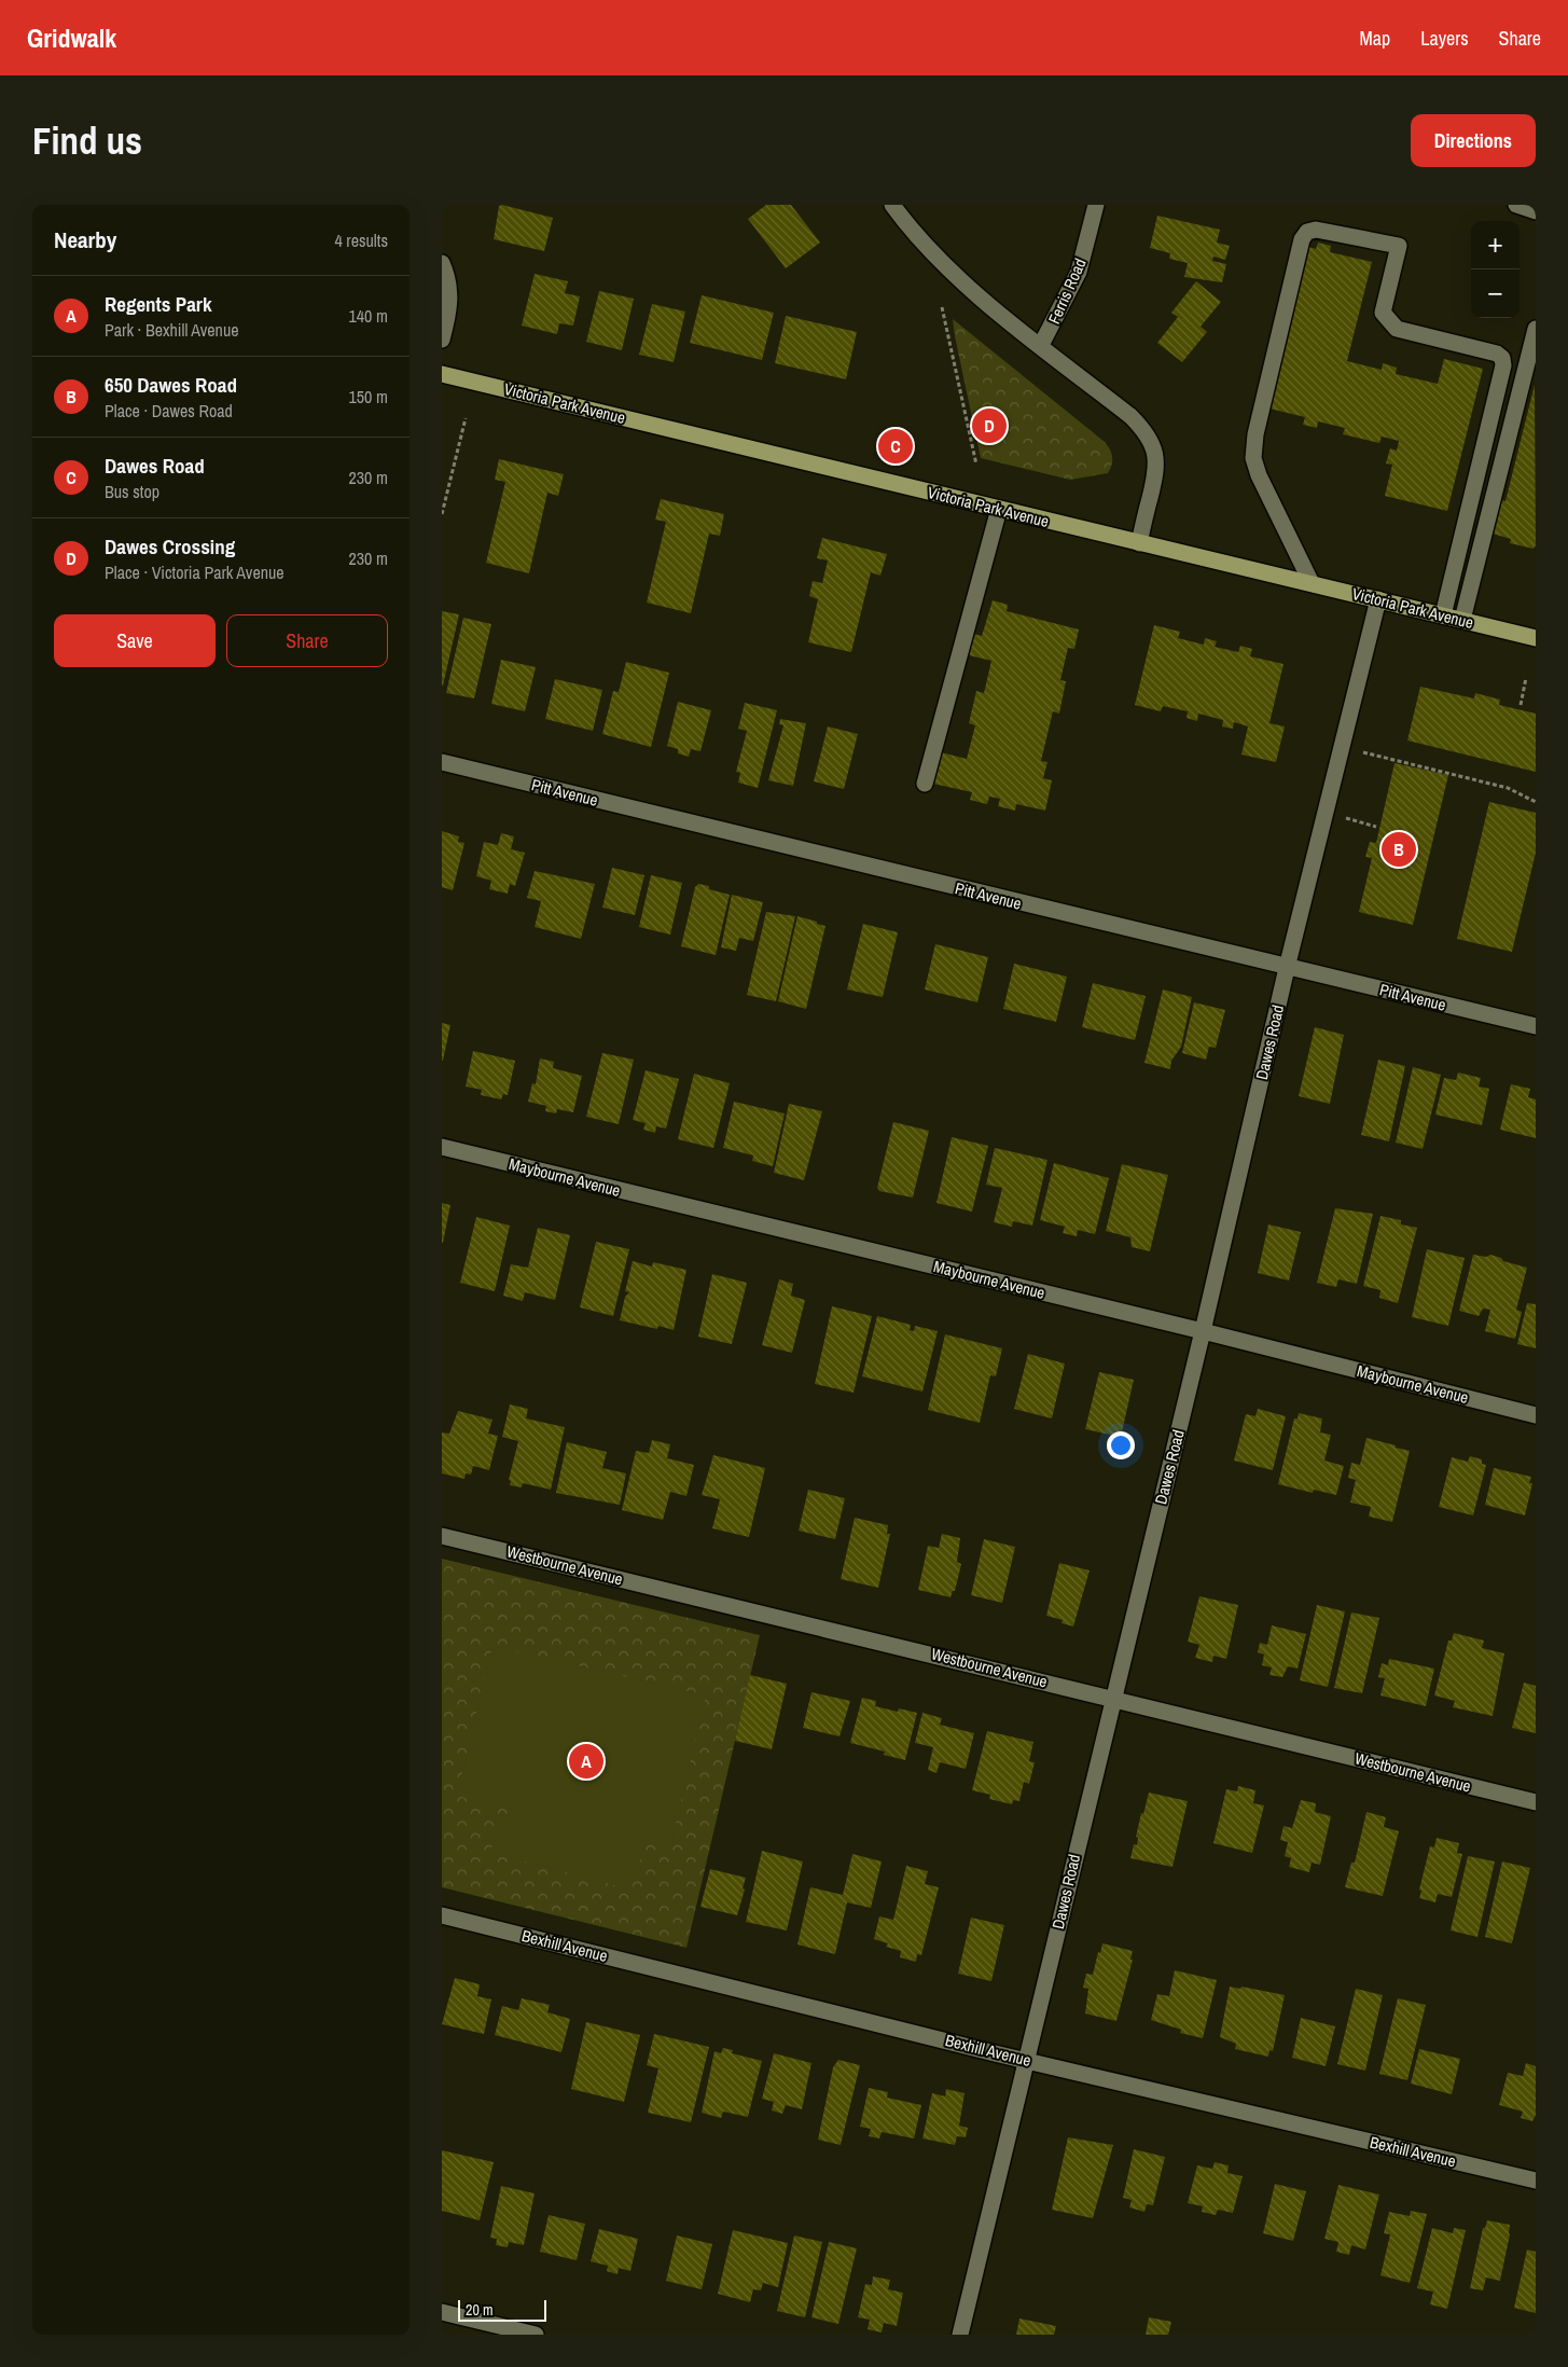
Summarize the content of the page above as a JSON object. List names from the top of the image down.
{
  "streets": {
    "main road": ["Victoria Park Avenue"],
    "street": [
      "Ferris Road",
      "Pitt Avenue",
      "Dawes Road",
      "Maybourne Avenue",
      "Westbourne Avenue",
      "Bexhill Avenue"
    ]
  },
  "crossings": [
    ["Victoria Park Avenue", "Dawes Road"],
    ["Pitt Avenue", "Dawes Road"],
    ["Dawes Road", "Maybourne Avenue"],
    ["Dawes Road", "Westbourne Avenue"],
    ["Dawes Road", "Bexhill Avenue"]
  ],
  "scale_bar": "20 m",
  "page": {
    "header": "Gridwalk",
    "nav": ["Map", "Layers", "Share"],
    "buttons": [
      "Directions",
      ["Save", "Share"]
    ],
    "title": "Find us",
    "heading": ["Nearby", "4 results"],
    "map_buttons": ["+", "−"],
    "list": [
      {
        "mark": "A",
        "name": "Regents Park",
        "note": "Park · Bexhill Avenue",
        "value": "140 m"
      },
      {
        "mark": "B",
        "name": "650 Dawes Road",
        "note": "Place · Dawes Road",
        "value": "150 m"
      },
      {
        "mark": "C",
        "name": "Dawes Road",
        "note": "Bus stop",
        "value": "230 m"
      },
      {
        "mark": "D",
        "name": "Dawes Crossing",
        "note": "Place · Victoria Park Avenue",
        "value": "230 m"
      }
    ],
    "pins": [
      "D",
      "C",
      "B",
      "A"
    ],
    "scale": "20 m"
  }
}
